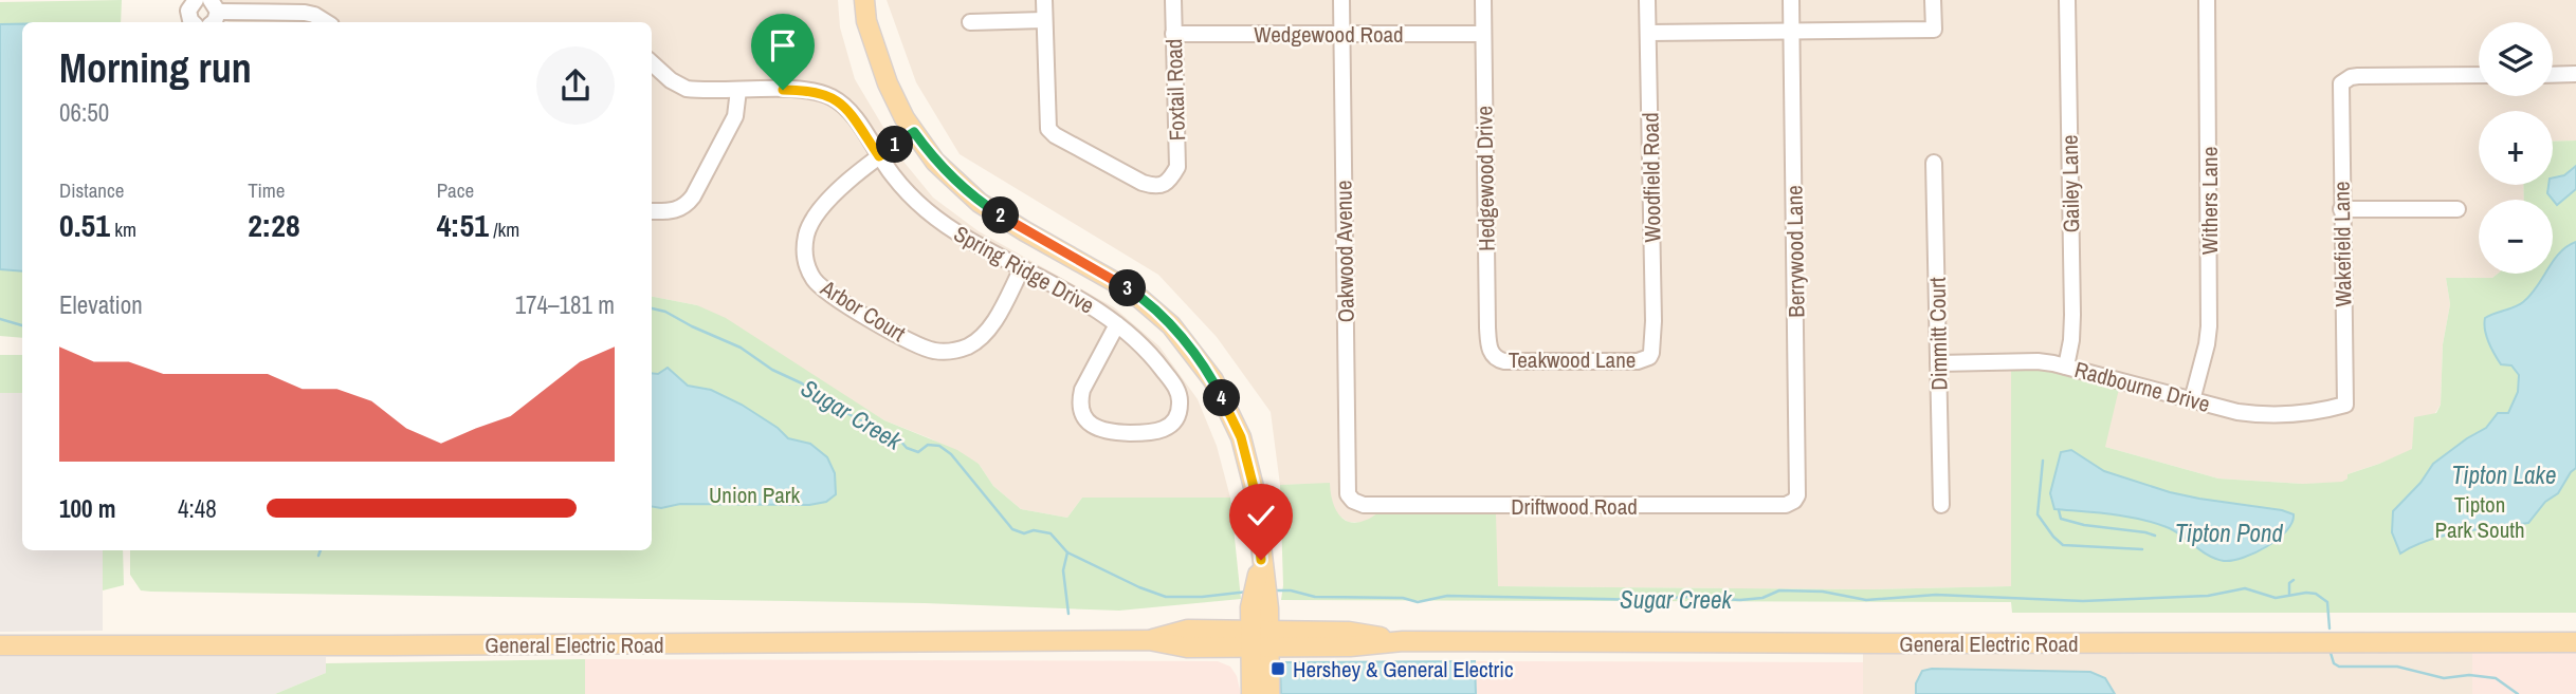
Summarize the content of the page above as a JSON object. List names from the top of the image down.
{
  "streets": {
    "main road": ["General Electric Road"],
    "street": [
      "Wedgewood Road",
      "Foxtail Road",
      "Woodfield Road",
      "Hedgewood Drive",
      "Gailey Lane",
      "Withers Lane",
      "Wakefield Lane",
      "Oakwood Avenue",
      "Berrywood Lane",
      "Spring Ridge Drive",
      "Arbor Court",
      "Dimmitt Court",
      "Teakwood Lane",
      "Radbourne Drive",
      "Driftwood Road"
    ]
  },
  "crossings": [
    ["Wedgewood Road", "Foxtail Road"],
    ["Wedgewood Road", "Hedgewood Drive"],
    ["Wedgewood Road", "Oakwood Avenue"],
    ["Woodfield Road", "Teakwood Lane"],
    ["Hedgewood Drive", "Teakwood Lane"],
    ["Gailey Lane", "Radbourne Drive"],
    ["Withers Lane", "Radbourne Drive"],
    ["Wakefield Lane", "Radbourne Drive"],
    ["Oakwood Avenue", "Driftwood Road"],
    ["Berrywood Lane", "Driftwood Road"],
    ["Spring Ridge Drive", "Arbor Court"],
    ["Dimmitt Court", "Radbourne Drive"]
  ],
  "water": ["Sugar Creek", "Tipton Lake", "Tipton Pond"],
  "parks": ["Union Park", "Tipton Park South"],
  "places": {
    "transit": ["Hershey & General Electric"]
  },
  "page": {
    "map_buttons": ["+", "−"],
    "heading": ["Morning run", "06:50"],
    "pins": [
      "1",
      "2",
      "3",
      "4"
    ],
    "stats": [
      ["Distance", "0.51 km"],
      ["Time", "2:28"],
      ["Pace", "4:51 /km"]
    ],
    "chart": ["Elevation", "174–181 m"],
    "list": [
      {
        "name": "100 m",
        "note": "4:48"
      }
    ]
  }
}
